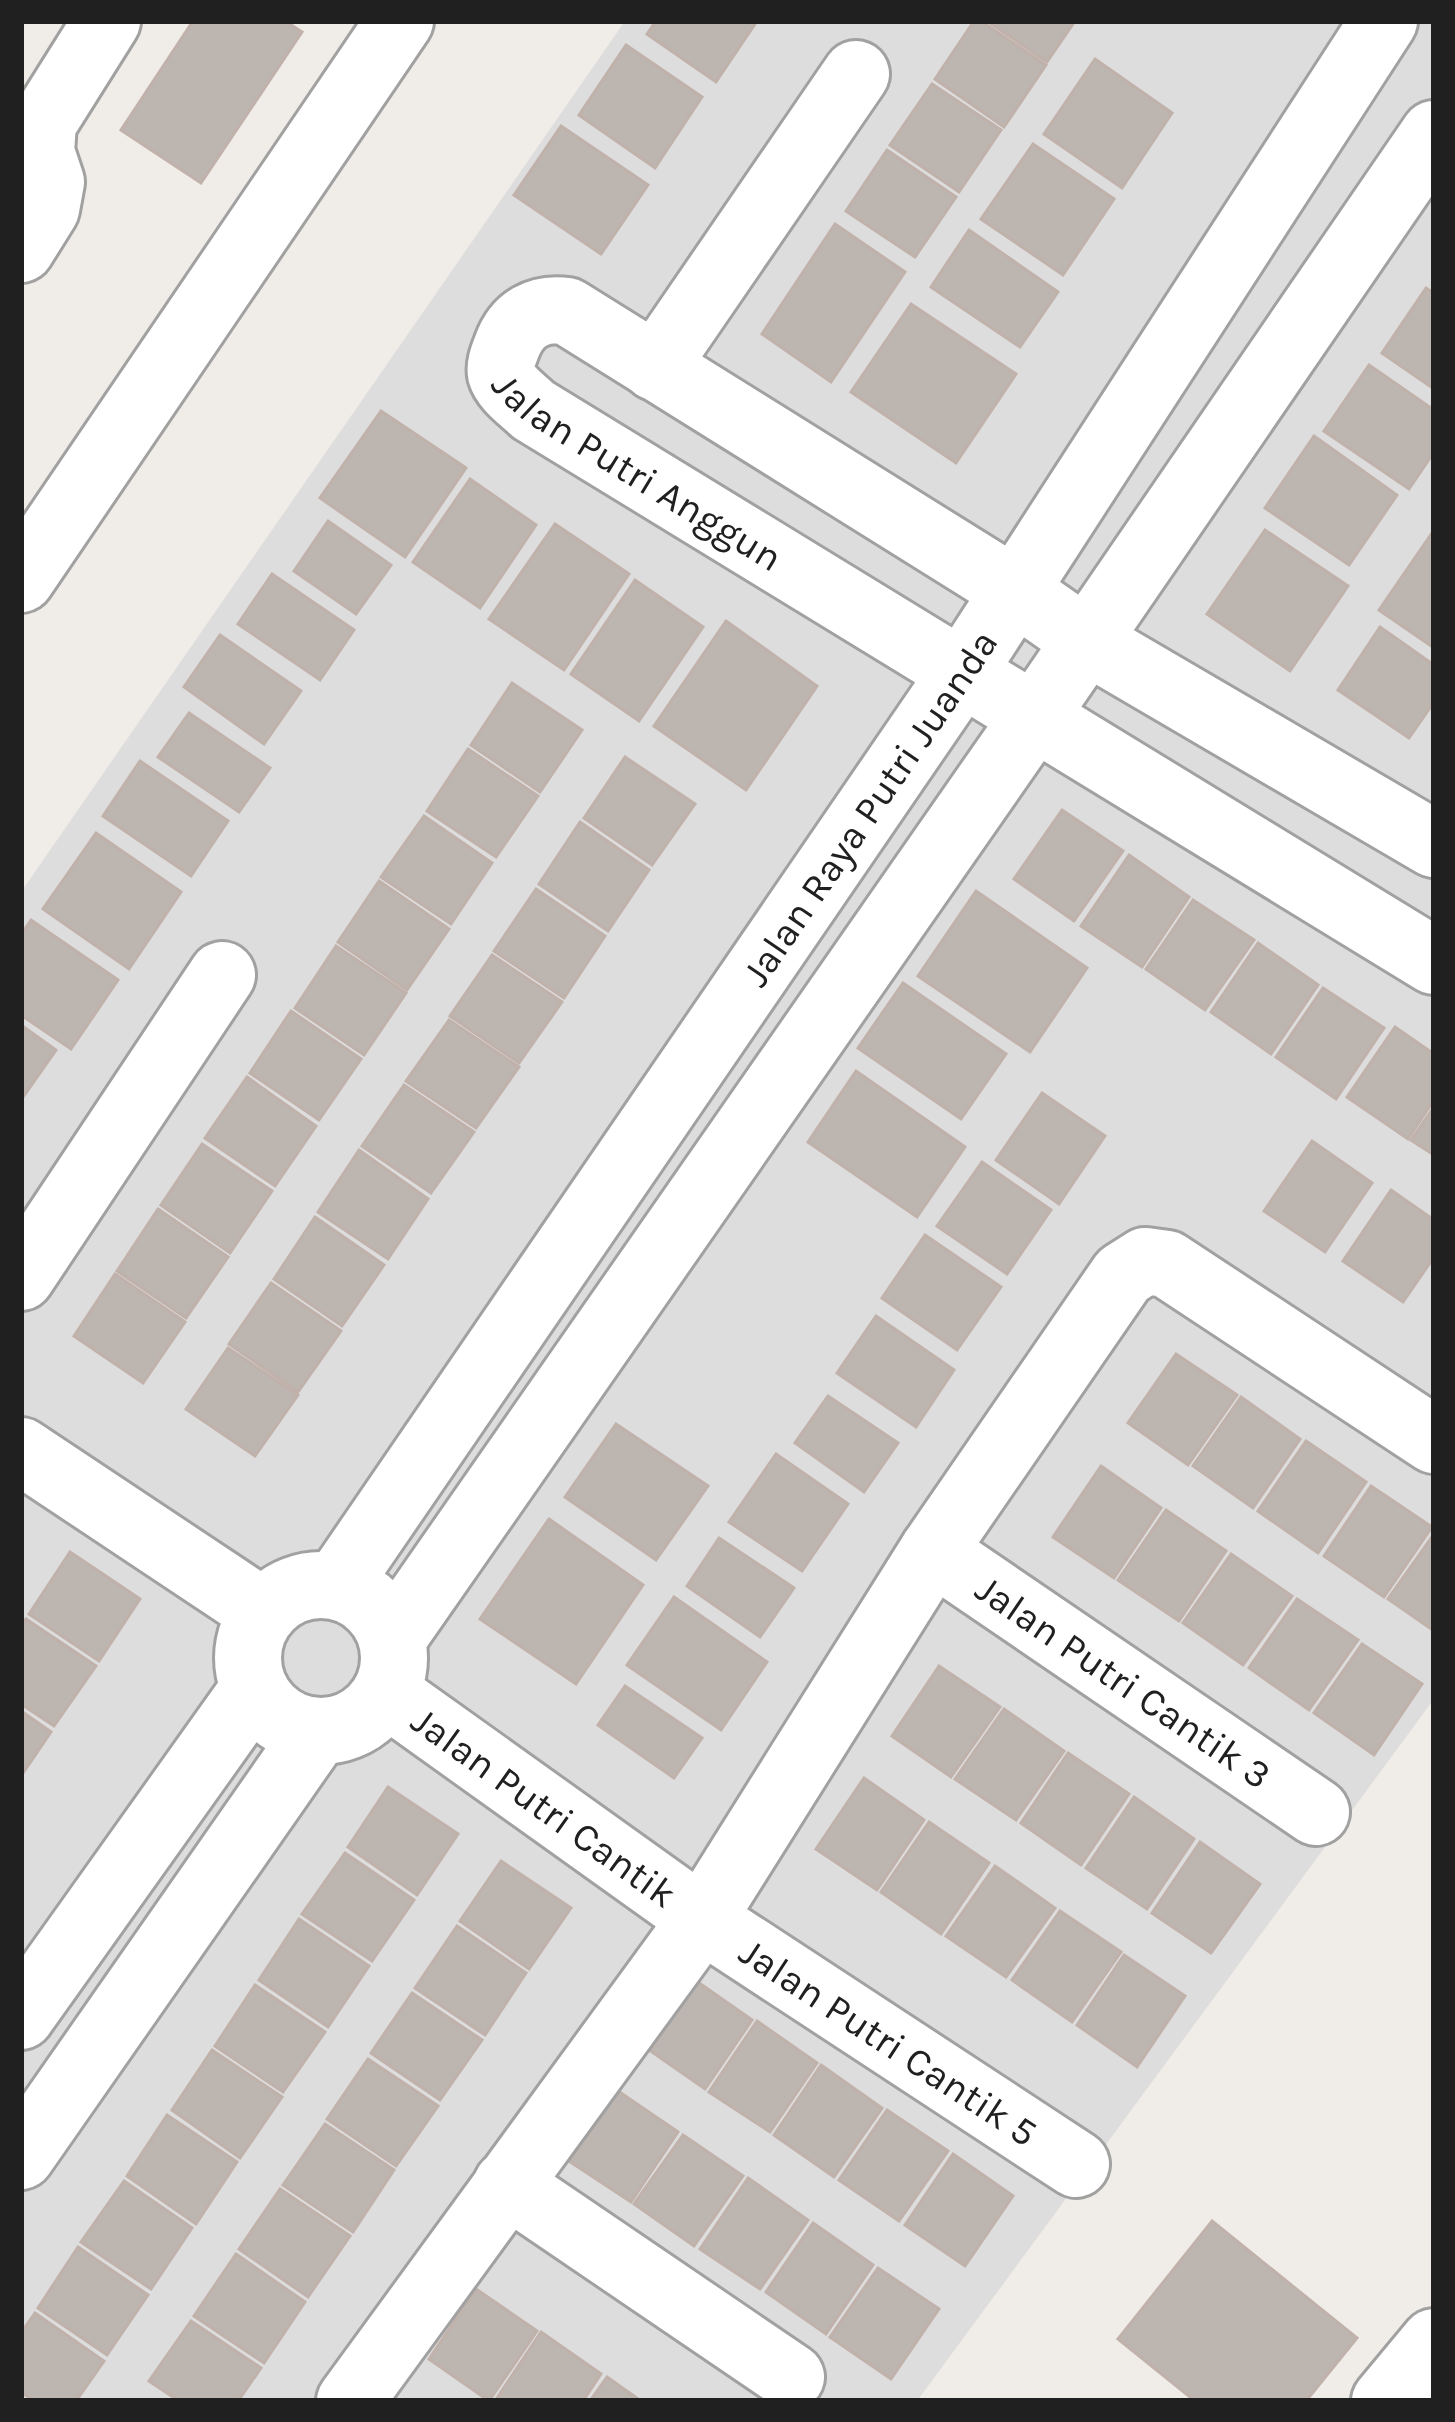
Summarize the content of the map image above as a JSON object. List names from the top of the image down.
{
  "streets": {
    "street": [
      "Jalan Putri Anggun",
      "Jalan Raya Putri Juanda",
      "Jalan Putri Cantik 3",
      "Jalan Putri Cantik",
      "Jalan Putri Cantik 5"
    ]
  },
  "crossings": [
    ["Jalan Putri Anggun", "Jalan Raya Putri Juanda"],
    ["Jalan Raya Putri Juanda", "Jalan Putri Cantik"],
    ["Jalan Putri Cantik", "Jalan Putri Cantik 5"]
  ]
}
